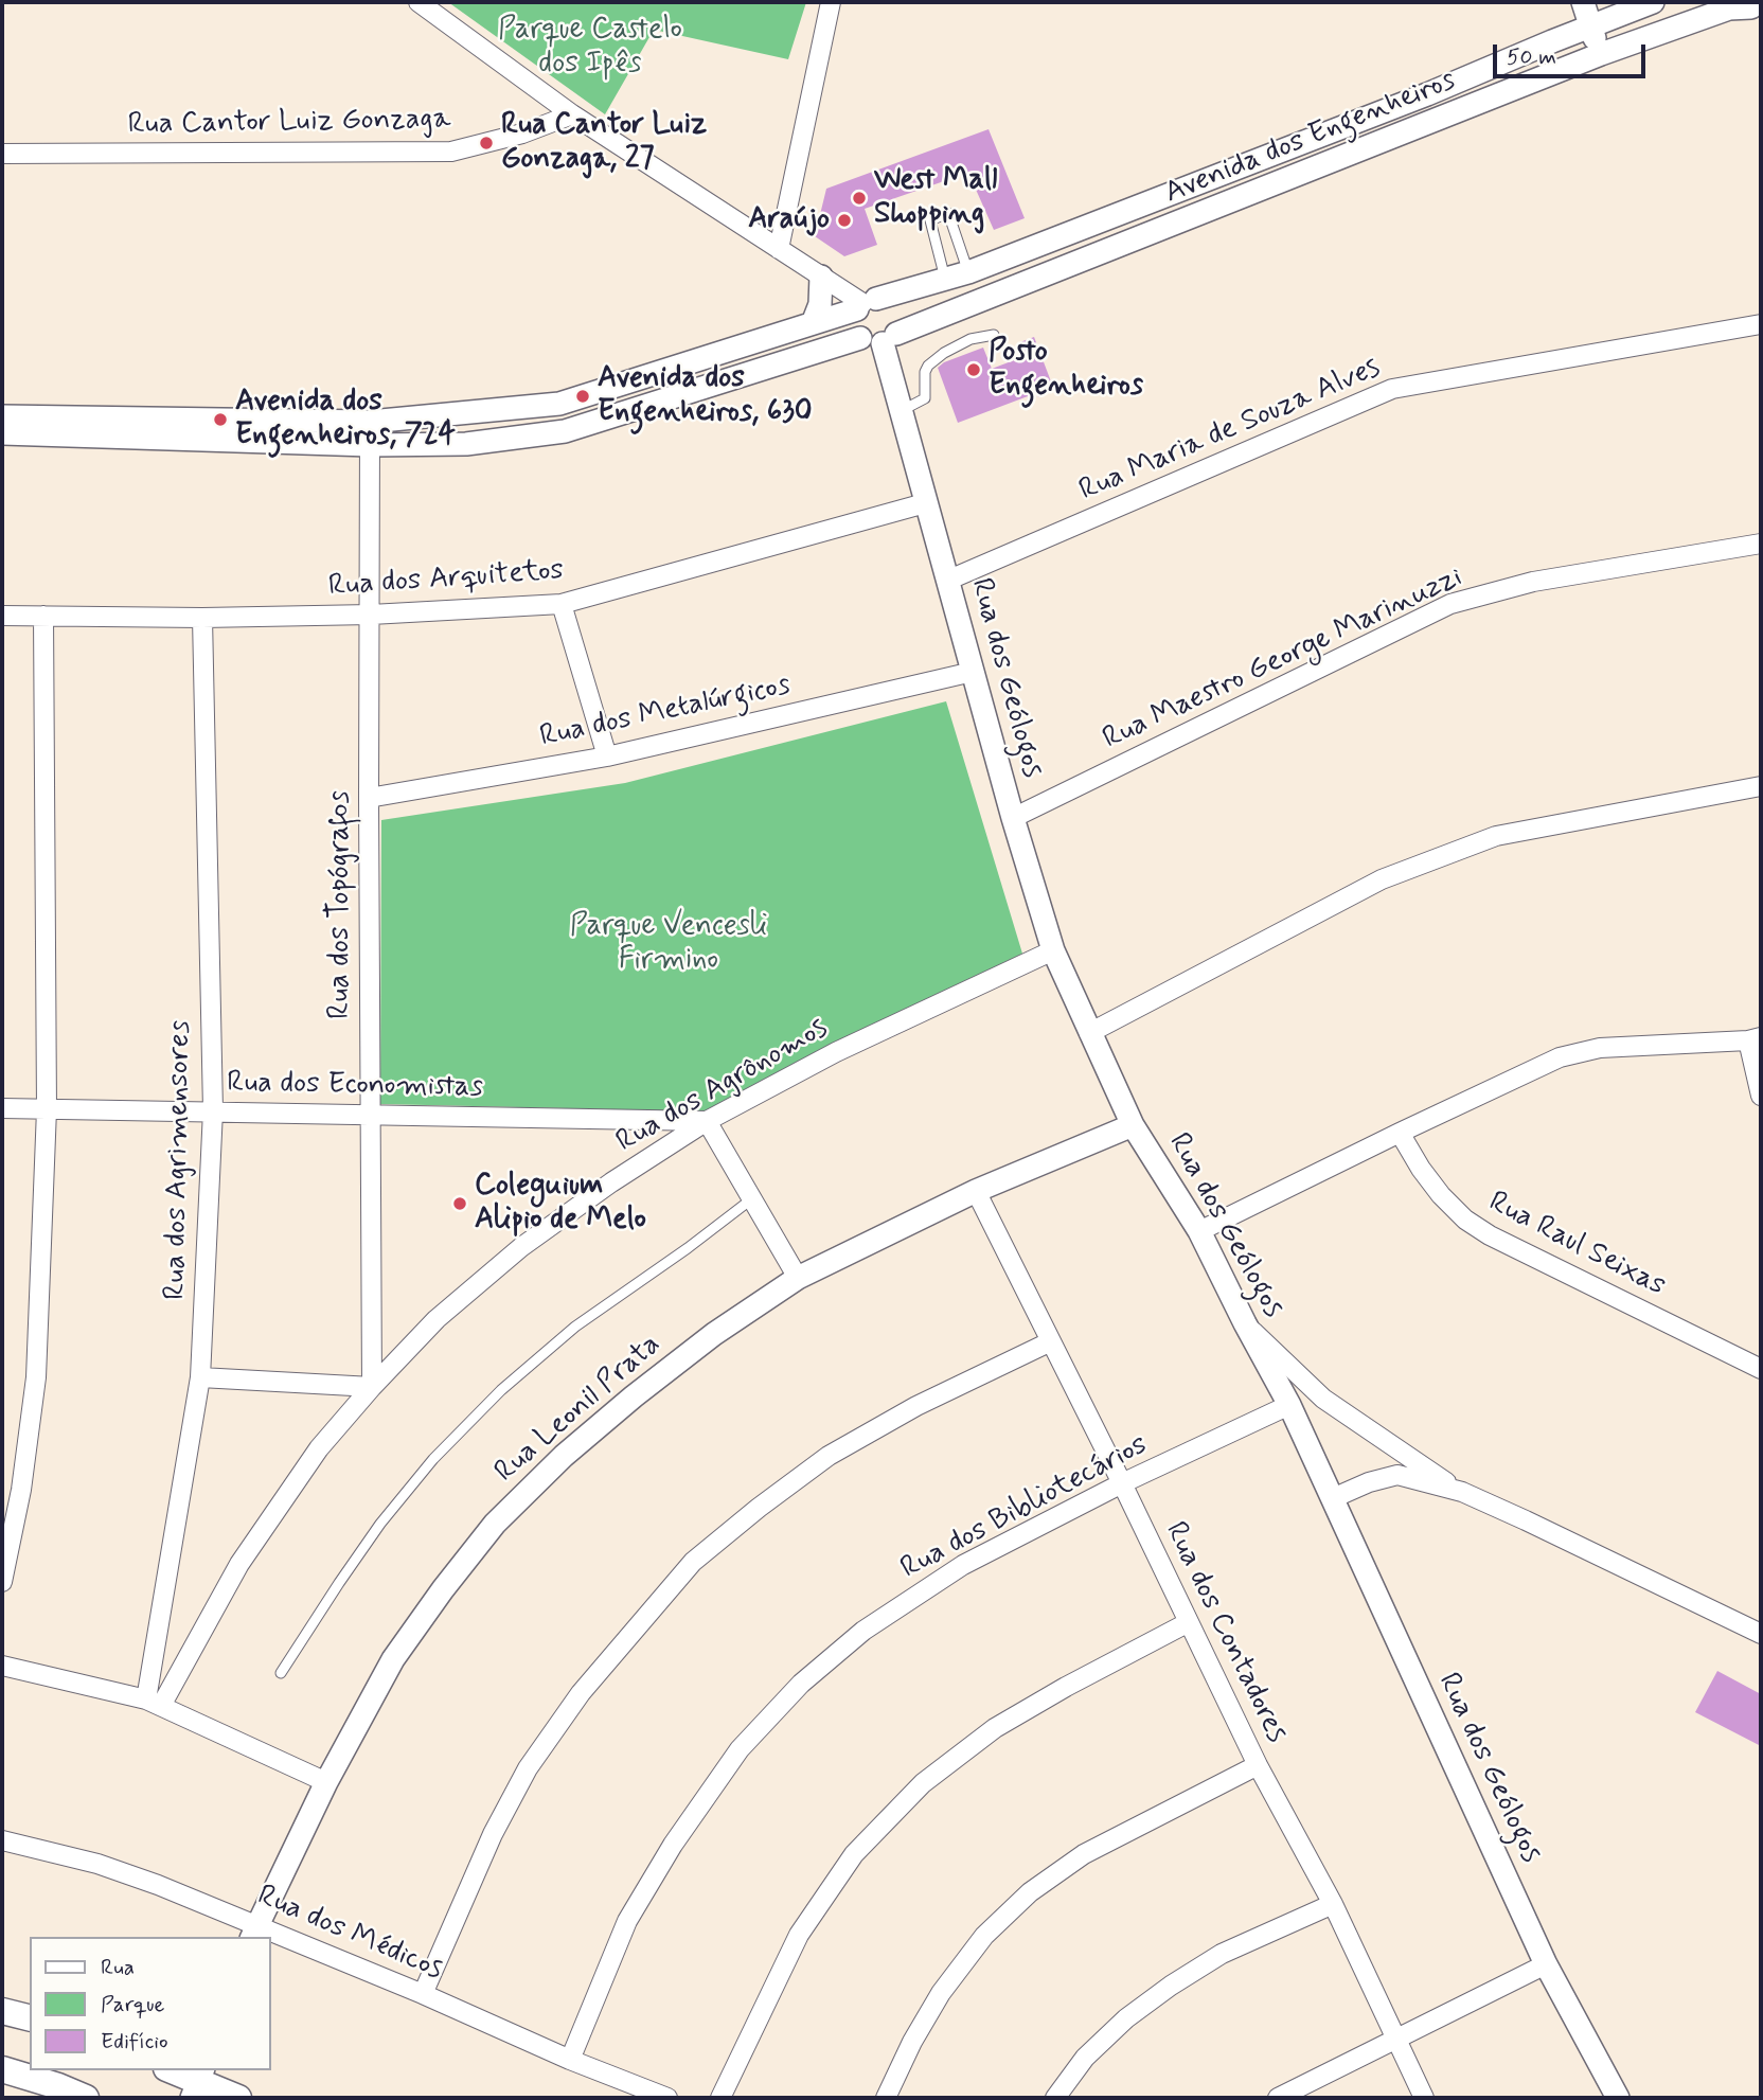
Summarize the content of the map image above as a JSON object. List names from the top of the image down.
{
  "streets": {
    "street": [
      "Rua Cantor Luiz Gonzaga",
      "Avenida dos Engenheiros",
      "Rua Maria de Souza Alves",
      "Rua dos Arquitetos",
      "Rua Maestro George Marinuzzi",
      "Rua dos Geólogos",
      "Rua dos Metalúrgicos",
      "Rua dos Topógrafos",
      "Rua dos Economistas",
      "Rua dos Agrônomos",
      "Rua dos Agrimensores",
      "Rua Raul Seixas",
      "Rua Leonil Prata",
      "Rua dos Bibliotecários",
      "Rua dos Contadores",
      "Rua dos Médicos"
    ]
  },
  "crossings": [
    ["Avenida dos Engenheiros", "Rua dos Geólogos"],
    ["Avenida dos Engenheiros", "Rua dos Topógrafos"],
    ["Rua Maria de Souza Alves", "Rua dos Geólogos"],
    ["Rua dos Arquitetos", "Rua dos Geólogos"],
    ["Rua dos Arquitetos", "Rua dos Topógrafos"],
    ["Rua dos Arquitetos", "Rua dos Agrimensores"],
    ["Rua Maestro George Marinuzzi", "Rua dos Geólogos"],
    ["Rua dos Geólogos", "Rua dos Metalúrgicos"],
    ["Rua dos Geólogos", "Rua dos Agrônomos"],
    ["Rua dos Geólogos", "Rua Leonil Prata"],
    ["Rua dos Geólogos", "Rua dos Bibliotecários"],
    ["Rua dos Metalúrgicos", "Rua dos Topógrafos"],
    ["Rua dos Topógrafos", "Rua dos Economistas"],
    ["Rua dos Topógrafos", "Rua dos Agrônomos"],
    ["Rua dos Economistas", "Rua dos Agrônomos"],
    ["Rua dos Economistas", "Rua dos Agrimensores"],
    ["Rua dos Agrônomos", "Rua dos Agrimensores"],
    ["Rua Leonil Prata", "Rua dos Contadores"],
    ["Rua Leonil Prata", "Rua dos Médicos"],
    ["Rua dos Bibliotecários", "Rua dos Contadores"],
    ["Rua dos Bibliotecários", "Rua dos Médicos"]
  ],
  "parks": ["Parque Castelo dos Ipês", "Parque Vencesli Firmino"],
  "places": [
    "Rua Cantor Luiz Gonzaga, 27",
    "West Mall Shopping",
    "Araújo",
    "Posto Engenheiros",
    "Avenida dos Engenheiros, 630",
    "Avenida dos Engenheiros, 724",
    "Coleguium Alipio de Melo"
  ],
  "legend": ["Rua", "Parque", "Edifício"],
  "scale_bar": "50 m"
}
